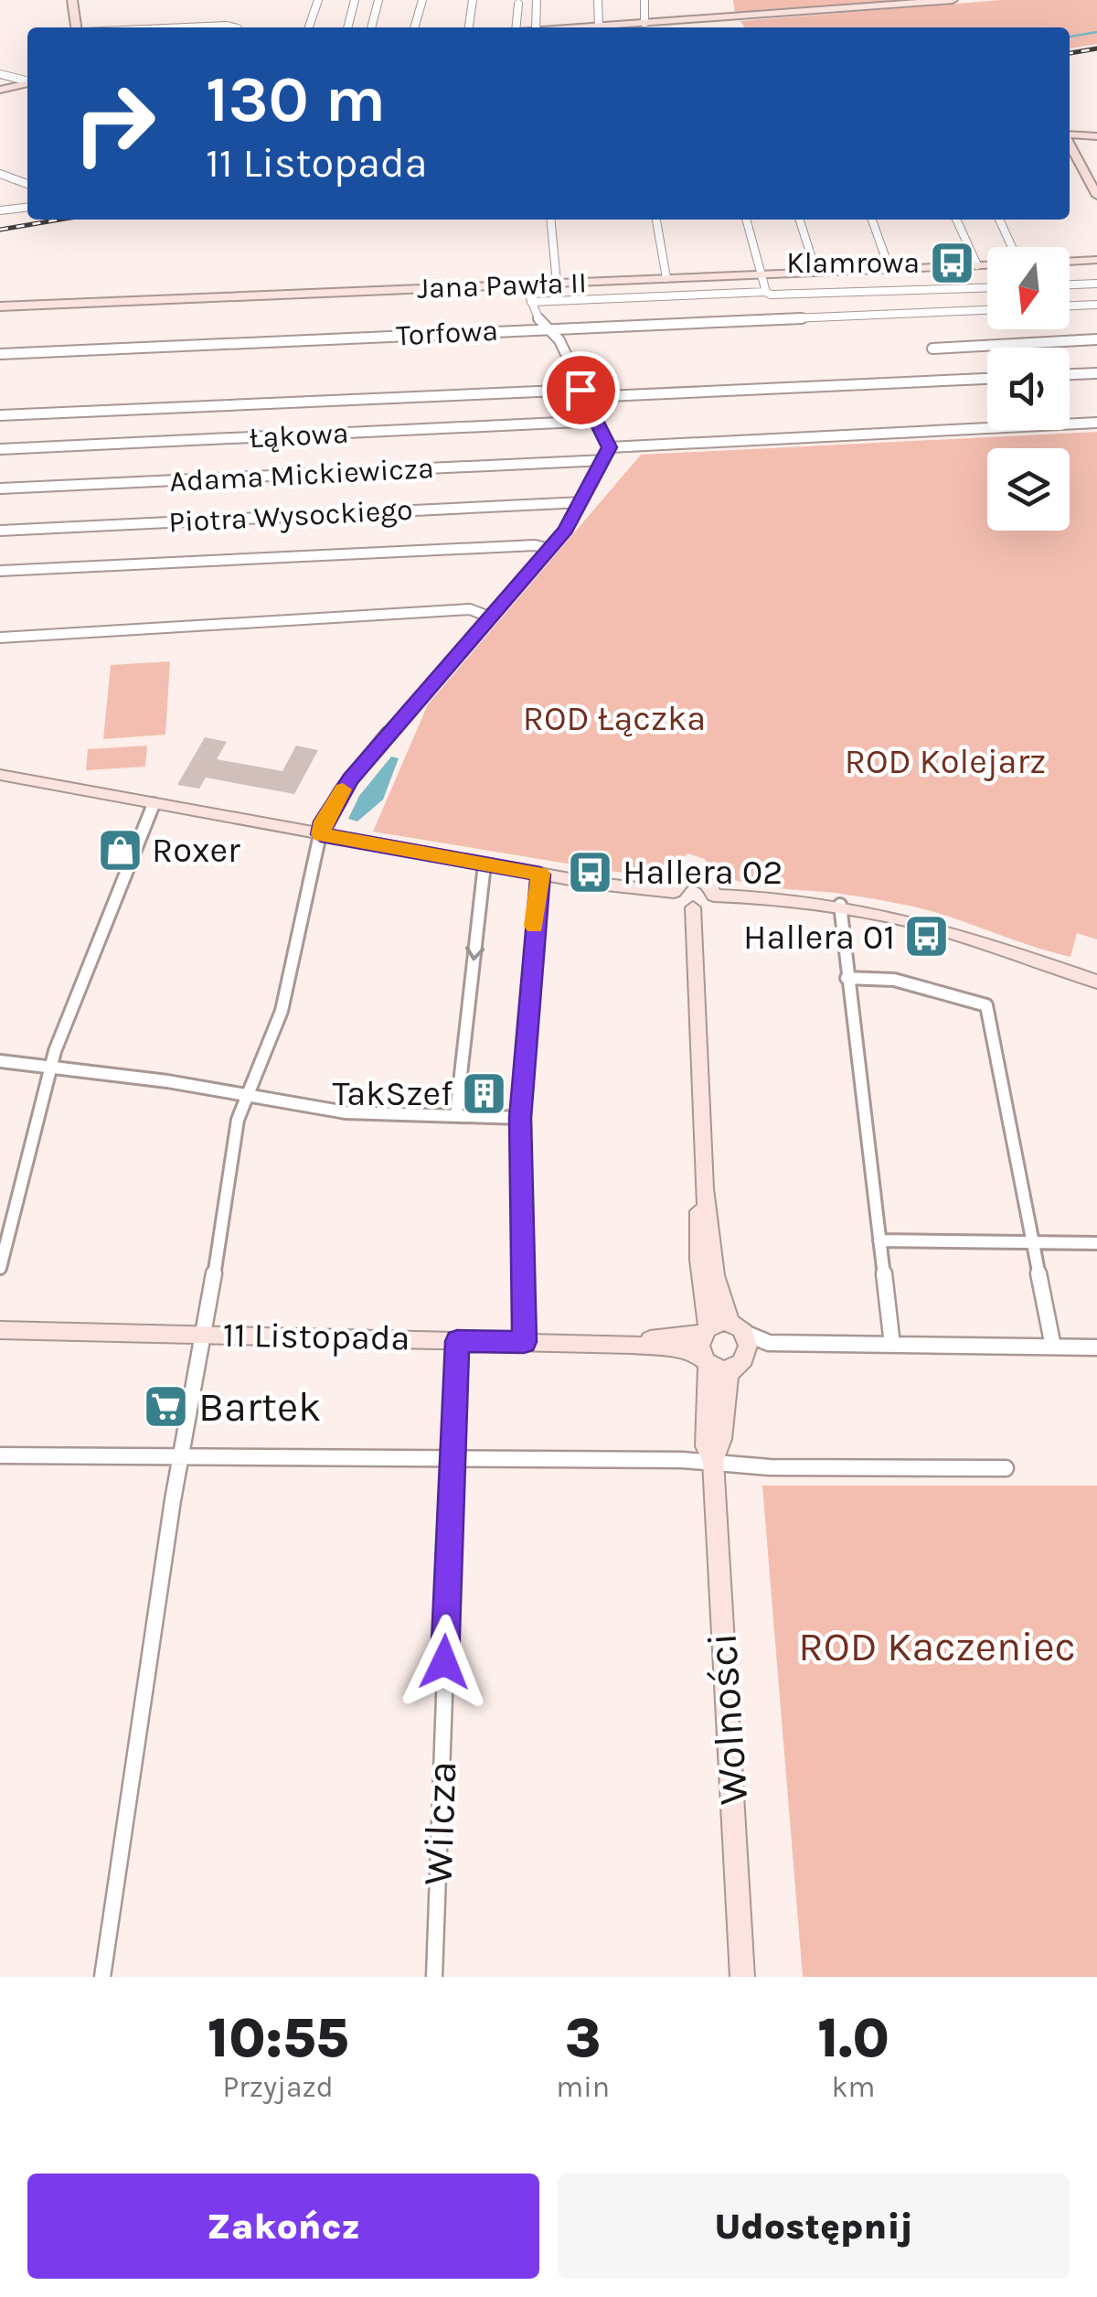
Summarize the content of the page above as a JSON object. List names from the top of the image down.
{
  "streets": {
    "street": [
      "Jana Pawła II",
      "Torfowa",
      "Łąkowa",
      "Adama Mickiewicza",
      "Piotra Wysockiego",
      "11 Listopada",
      "Wolności",
      "Wilcza"
    ]
  },
  "crossings": [
    ["11 Listopada", "Wolności"],
    ["11 Listopada", "Wilcza"]
  ],
  "parks": ["ROD Łączka", "ROD Kolejarz", "ROD Kaczeniec"],
  "places": {
    "bus stop": ["Klamrowa", "Hallera 02", "Hallera 01"],
    "shop": ["Roxer"],
    "building": ["TakSzef"],
    "supermarket": ["Bartek"]
  },
  "north": "bottom",
  "page": {
    "turn": ["130 m", "11 Listopada"],
    "eta": [
      "10:55",
      "Przyjazd",
      "3",
      "min",
      "1.0",
      "km"
    ],
    "buttons": ["Zakończ", "Udostępnij"]
  }
}
